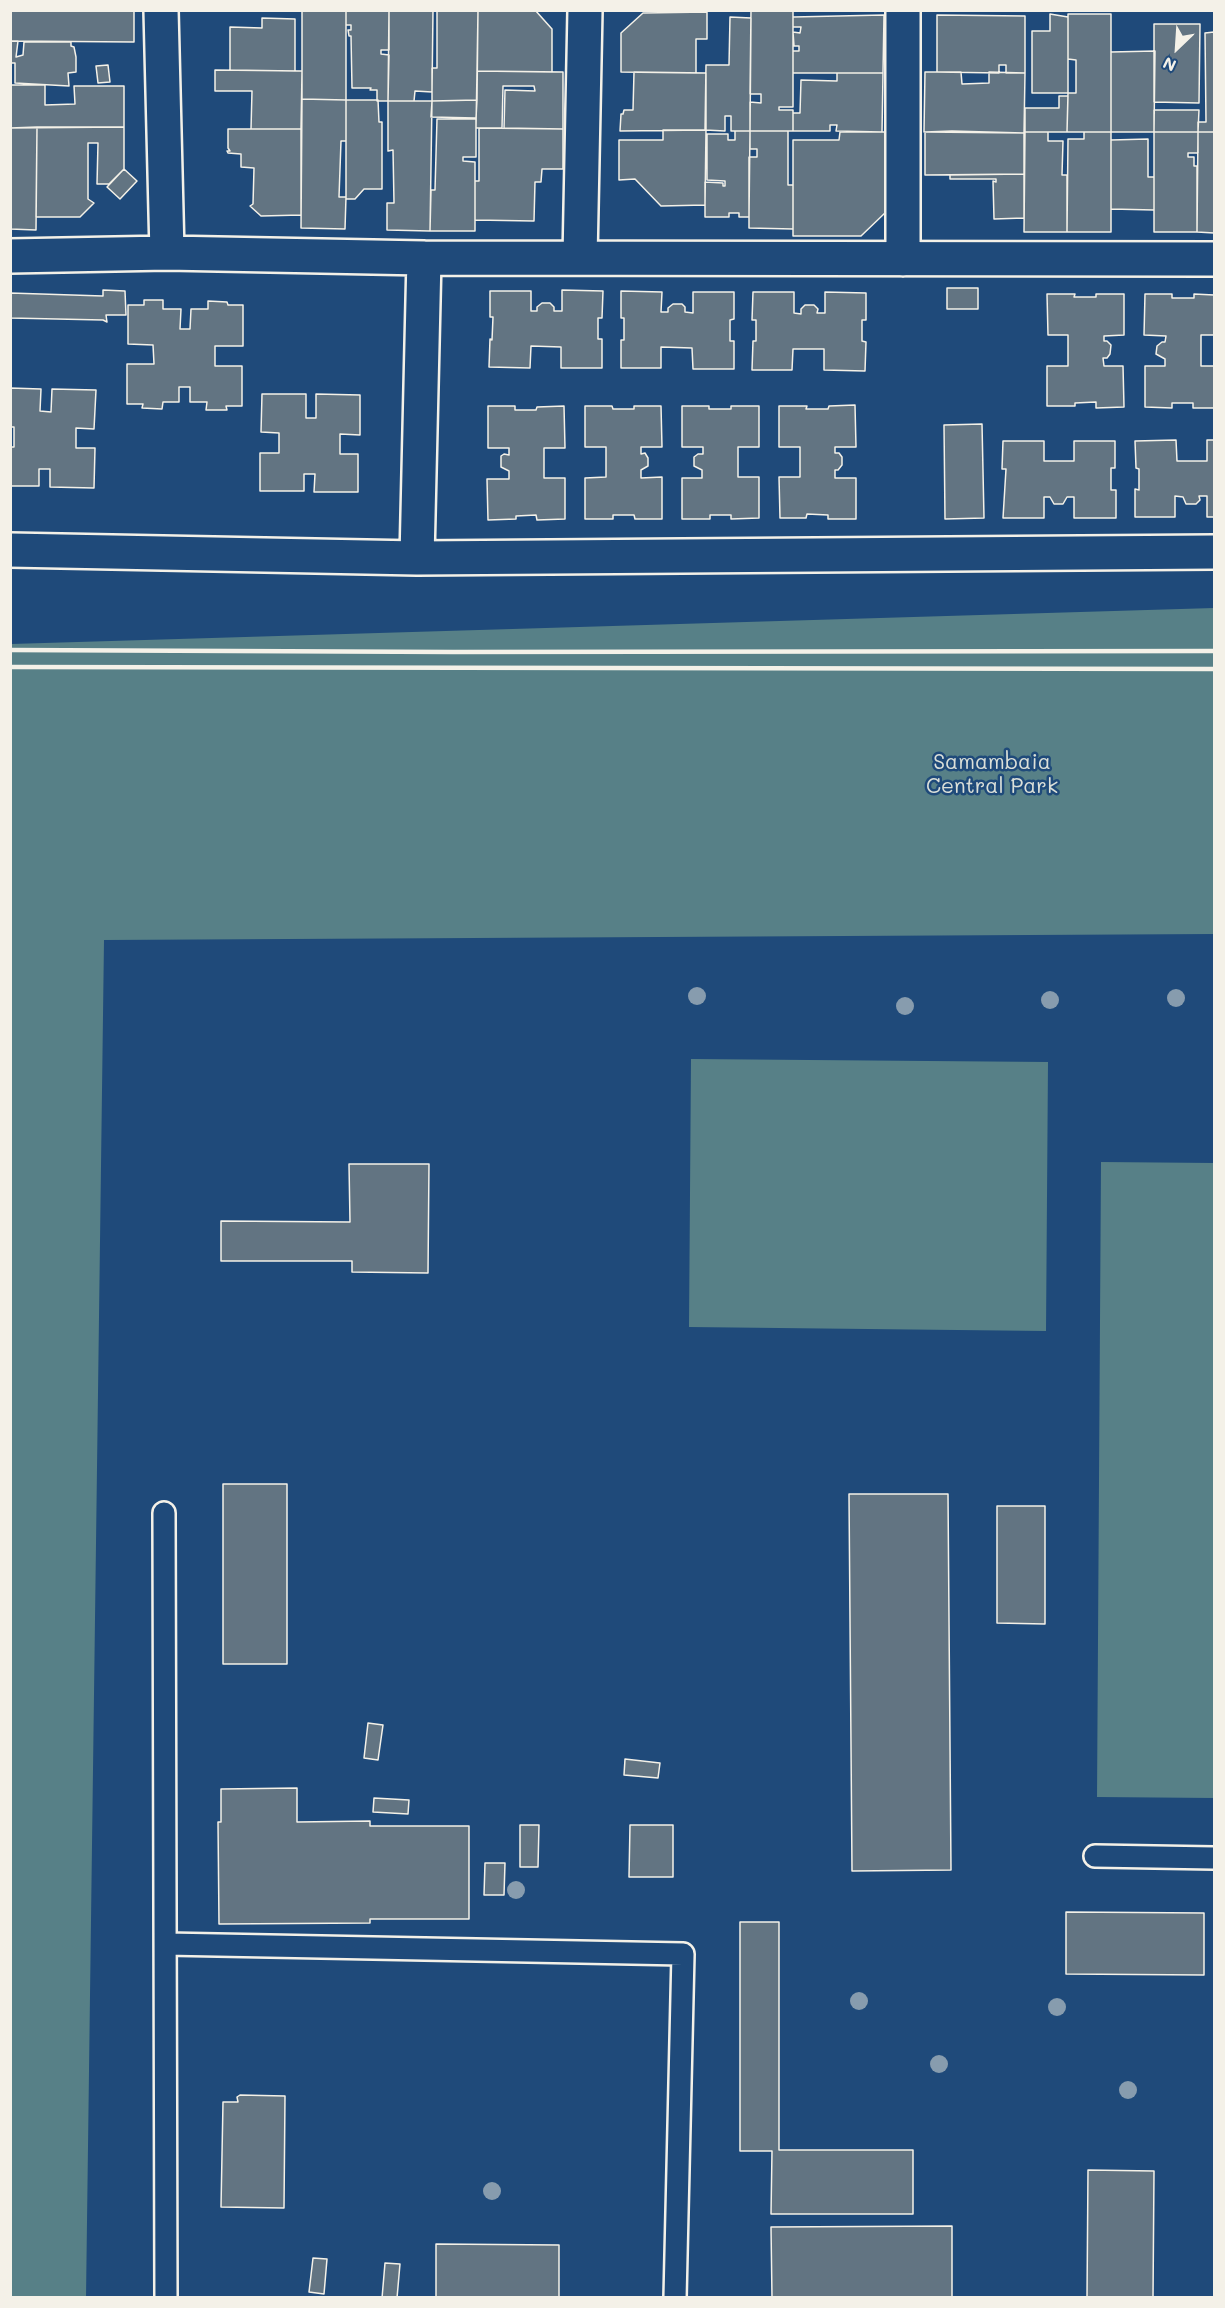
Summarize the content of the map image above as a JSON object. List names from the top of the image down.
{
  "parks": ["Samambaia Central Park"],
  "north": "bottom left"
}
